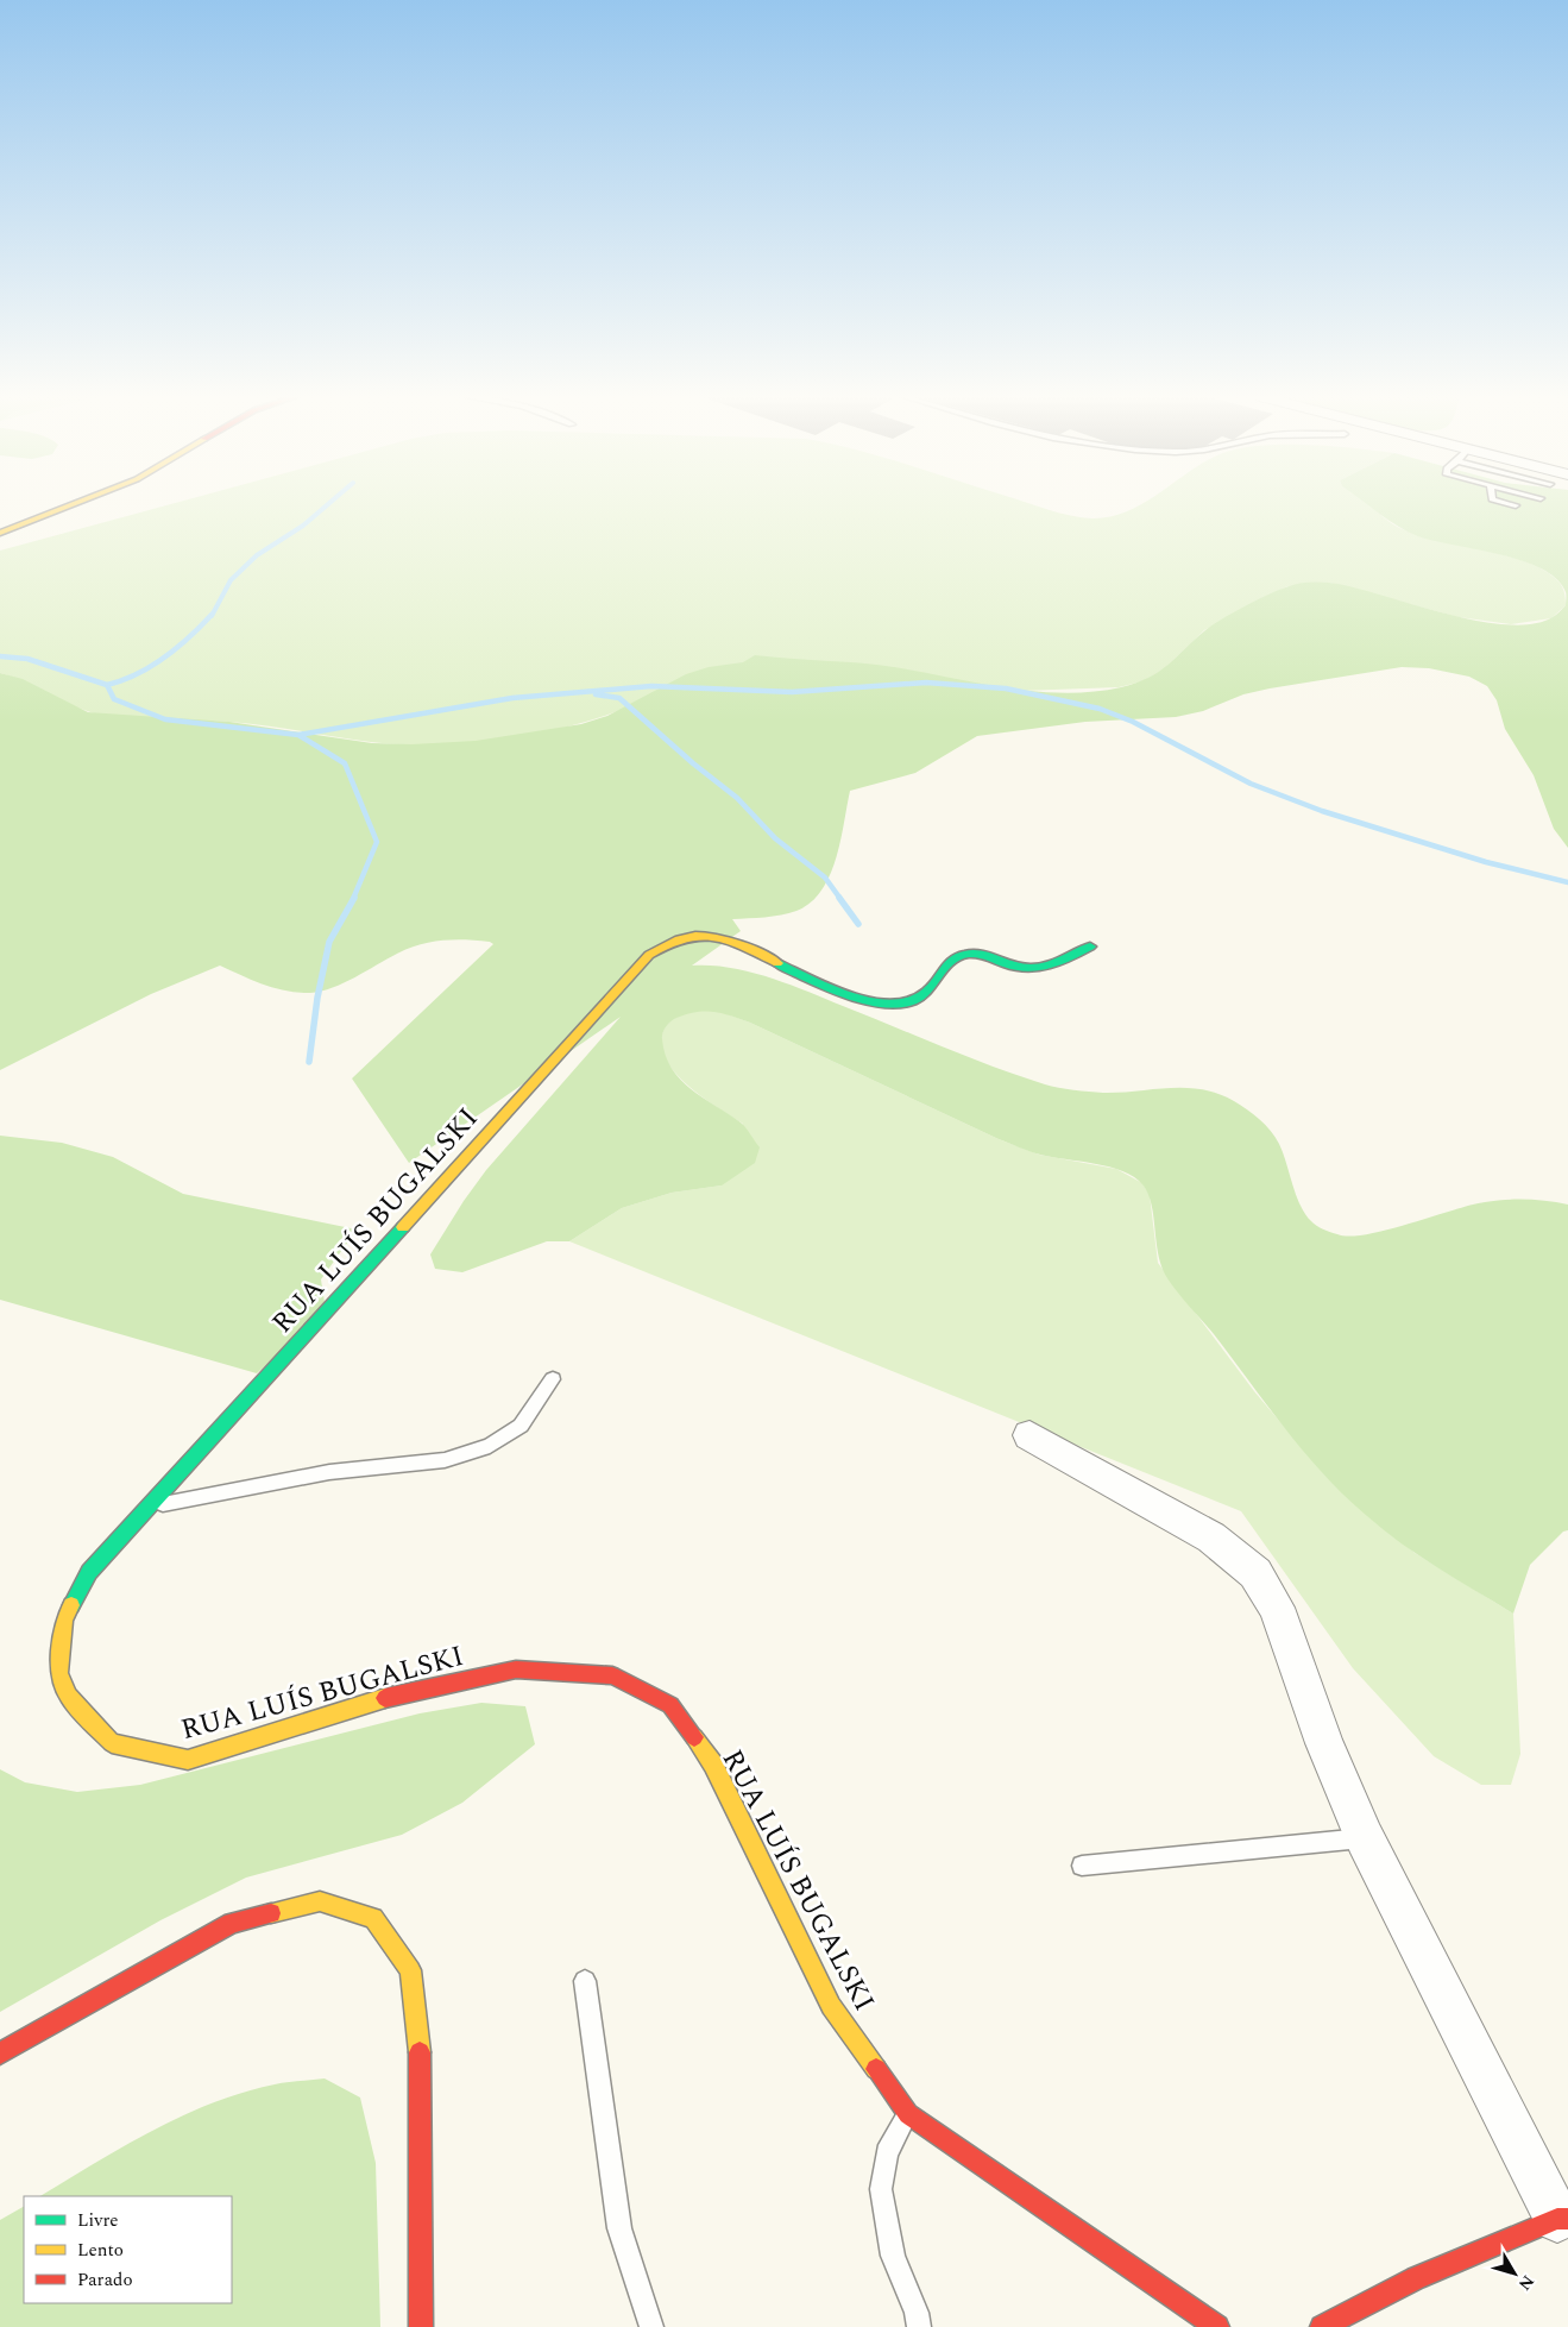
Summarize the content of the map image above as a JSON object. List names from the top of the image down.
{
  "streets": {
    "street": ["RUA LUÍS BUGALSKI"]
  },
  "legend": ["Livre", "Lento", "Parado"],
  "north": "bottom right"
}
